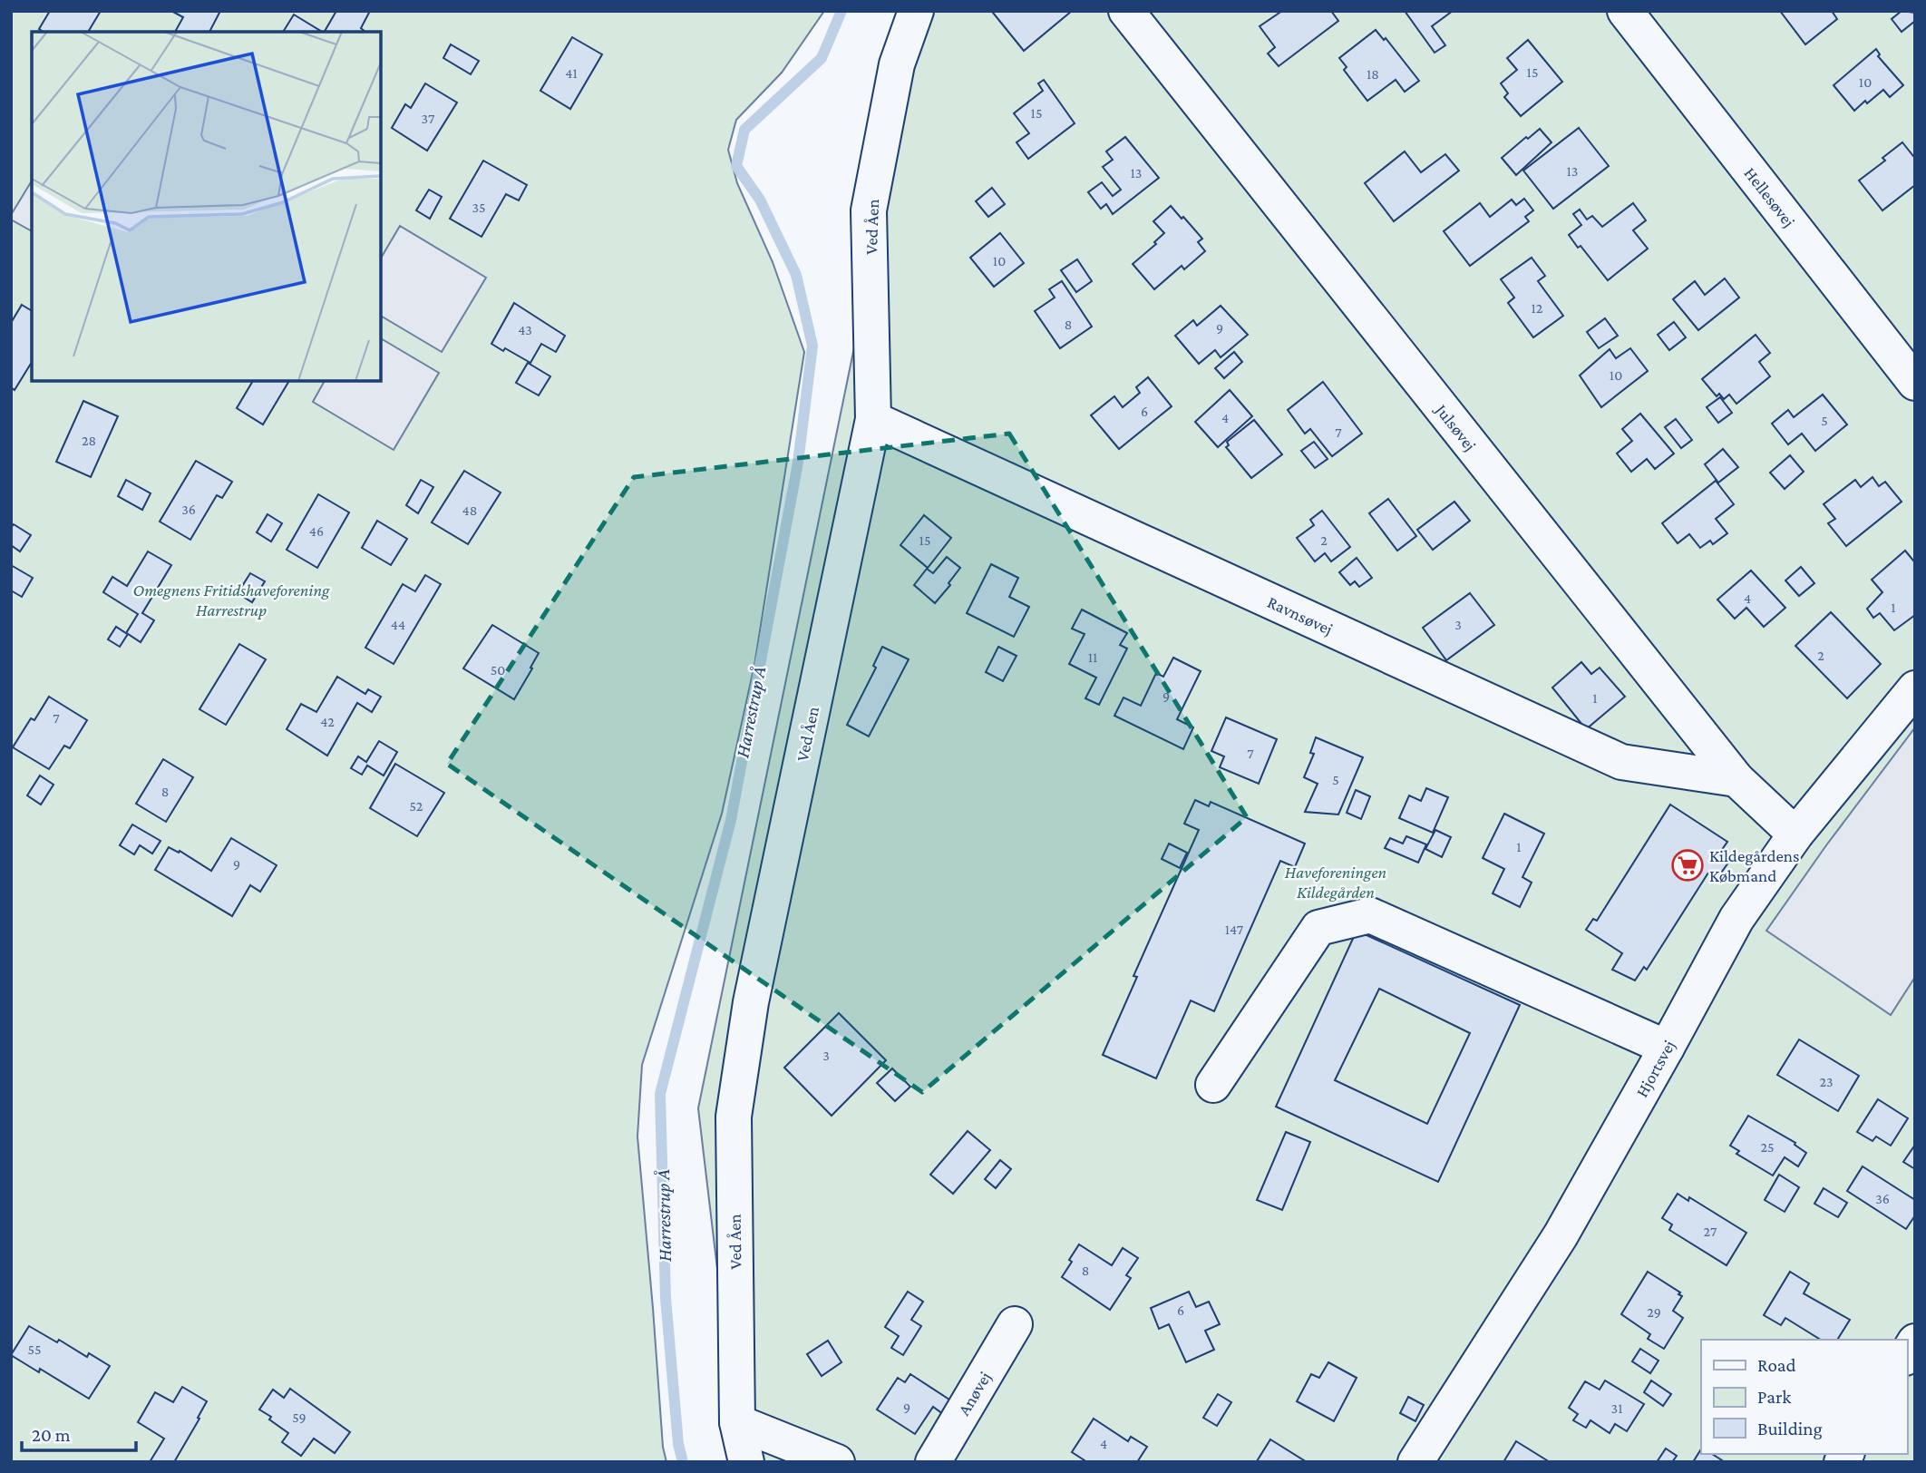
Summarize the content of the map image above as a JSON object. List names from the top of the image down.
{
  "streets": {
    "lane": [
      "Hellesøvej",
      "Ved Åen",
      "Julsøvej",
      "Ravnsøvej",
      "Hjortsvej",
      "Anøvej"
    ]
  },
  "crossings": [
    ["Ved Åen", "Ravnsøvej"],
    ["Julsøvej", "Ravnsøvej"],
    ["Julsøvej", "Hjortsvej"]
  ],
  "water": ["Harrestrup Å"],
  "parks": ["Omegnens Fritidshaveforening Harrestrup", "Haveforeningen Kildegården"],
  "places": {
    "supermarket": ["Kildegårdens Købmand"]
  },
  "house_numbers": [
    "15",
    "41",
    "18",
    "10",
    "15",
    "37",
    "13",
    "13",
    "35",
    "10",
    "12",
    "8",
    "9",
    "43",
    "10",
    "6",
    "4",
    "5",
    "7",
    "28",
    "36",
    "48",
    "46",
    "15",
    "2",
    "4",
    "1",
    "44",
    "3",
    "2",
    "11",
    "50",
    "9",
    "1",
    "7",
    "42",
    "7",
    "5",
    "8",
    "52",
    "1",
    "9",
    "147",
    "3",
    "23",
    "25",
    "36",
    "27",
    "8",
    "6",
    "29",
    "55",
    "9",
    "31",
    "59",
    "4"
  ],
  "legend": ["Road", "Park", "Building"],
  "scale_bar": "20 m"
}
